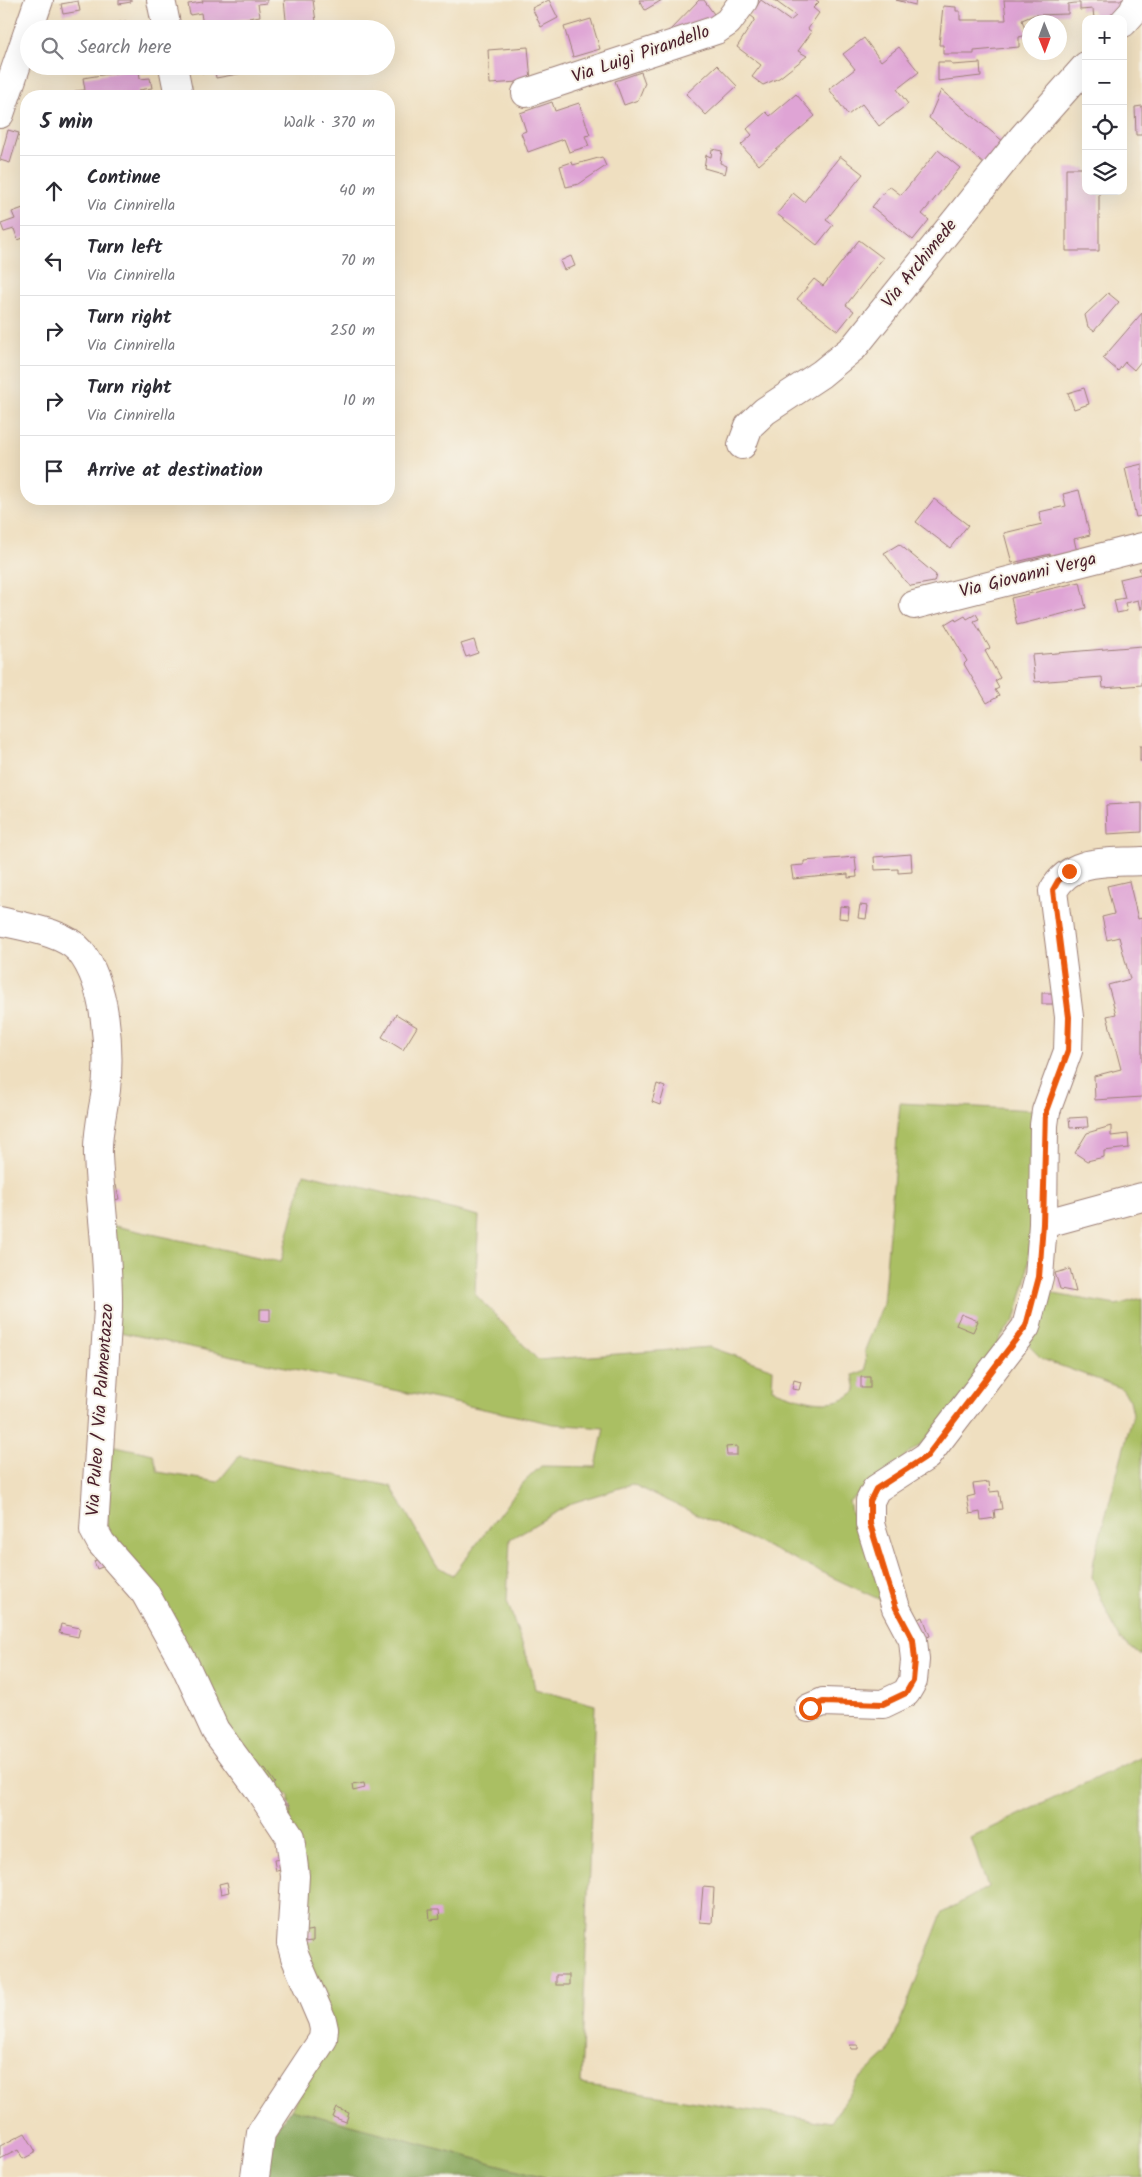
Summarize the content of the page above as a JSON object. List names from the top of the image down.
{
  "streets": {
    "street": [
      "Via Luigi Pirandello",
      "Via Archimede",
      "Via Giovanni Verga",
      "Via Puleo / Via Palmentazzo"
    ]
  },
  "north": "bottom",
  "page": {
    "map_buttons": ["+", "−"],
    "search": "Search here",
    "heading": ["5 min", "Walk · 370 m"],
    "list": [
      ["Continue", "Via Cinnirella", "40 m"],
      ["Turn left", "Via Cinnirella", "70 m"],
      ["Turn right", "Via Cinnirella", "250 m"],
      ["Turn right", "Via Cinnirella", "10 m"],
      "Arrive at destination"
    ]
  }
}
